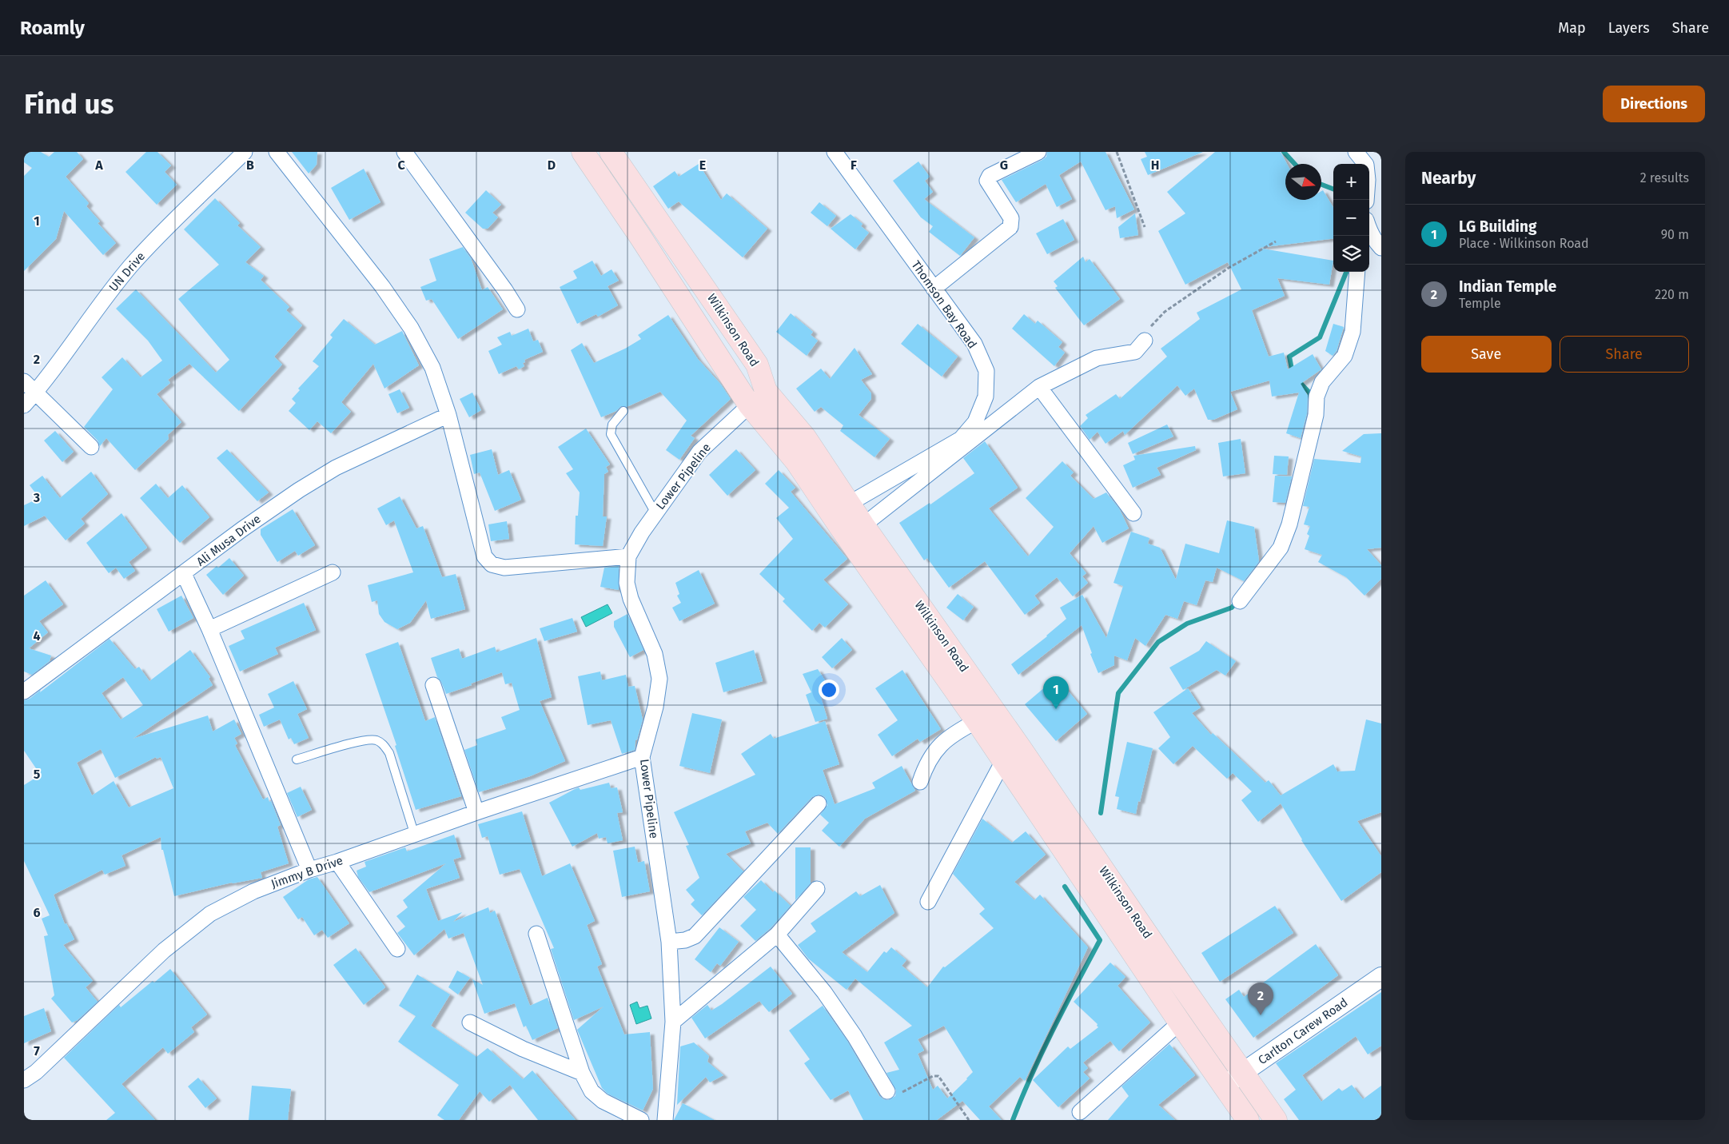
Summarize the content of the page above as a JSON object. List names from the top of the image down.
{
  "streets": {
    "main road": ["Wilkinson Road"],
    "street": [
      "UN Drive",
      "Thomson Bay Road",
      "Lower Pipeline",
      "Ali Musa Drive",
      "Jimmy B Drive",
      "Carlton Carew Road"
    ]
  },
  "crossings": [
    ["Thomson Bay Road", "Wilkinson Road"],
    ["Wilkinson Road", "Lower Pipeline"],
    ["Wilkinson Road", "Carlton Carew Road"],
    ["Lower Pipeline", "Jimmy B Drive"]
  ],
  "north": "right",
  "page": {
    "header": "Roamly",
    "nav": ["Map", "Layers", "Share"],
    "buttons": [
      "Directions",
      ["Save", "Share"]
    ],
    "title": "Find us",
    "heading": ["Nearby", "2 results"],
    "map_buttons": ["+", "−"],
    "list": [
      {
        "mark": "1",
        "name": "LG Building",
        "note": "Place · Wilkinson Road",
        "value": "90 m"
      },
      {
        "mark": "2",
        "name": "Indian Temple",
        "note": "Temple",
        "value": "220 m"
      }
    ],
    "pins": ["1", "2"]
  },
  "grid": {
    "columns": [
      "A",
      "B",
      "C",
      "D",
      "E",
      "F",
      "G",
      "H"
    ],
    "rows": [
      "1",
      "2",
      "3",
      "4",
      "5",
      "6",
      "7"
    ]
  }
}
